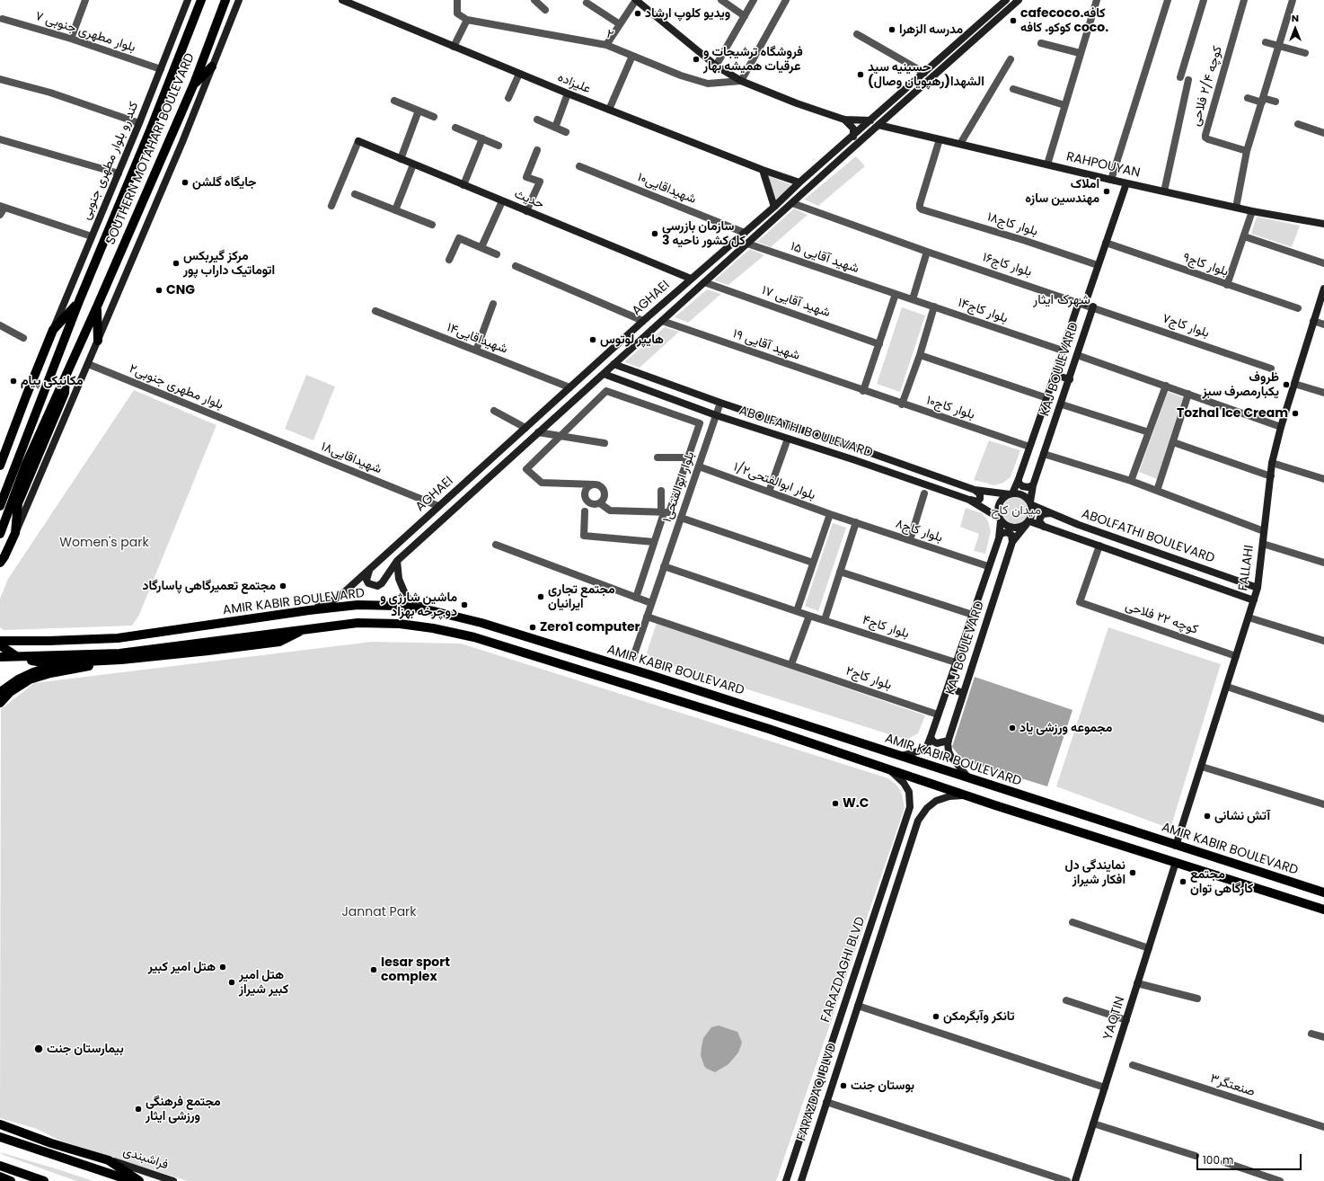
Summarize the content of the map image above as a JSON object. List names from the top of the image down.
{
  "streets": {
    "main road": ["ُSOUTHERN MOTAHARI BOULEVARD", "AMIR KABIR BOULEVARD"],
    "street": [
      "۷ بلوار مطهری جنوبی",
      "۲",
      "علیزاده",
      "کوچه ۲/۴ فلاحی",
      "کند رو بلوار مطهری جنوبی",
      "RAHPOUYAN",
      "شهیداقایی۱۰",
      "حدیث",
      "بلوار کاج۱۸",
      "شهید آقایی ۱۵",
      "بلوار کاج۱۶",
      "بلوار کاج۹",
      "AGHAEI",
      "شهید آقایی ۱۷",
      "بلوار کاج۱۴",
      "بلوار کاج۷",
      "شهیداقایی۱۴",
      "شهید آقایی ۱۹",
      "KAJ BOULEVARD",
      "بلوار مطهری جنوبی۲",
      "بلوار کاج۱۰",
      "ABOLFATHI BOULEVARD",
      "شهیداقایی۱۸",
      "بلوار ابوالفتحی۱/۲",
      "بلوار ابوالفتحی۱",
      "بلوار کاج۸",
      "FALLAHI",
      "کوچه ۲۲ فلاحی",
      "بلوار کاج۴",
      "بلوار کاج۲",
      "FARAZDAGHI BLVD",
      "YAQTIN",
      "صنعتگر۳",
      "FARAZDAQI BLVD",
      "فراشبندی"
    ]
  },
  "crossings": [
    ["۷ بلوار مطهری جنوبی", "کند رو بلوار مطهری جنوبی"],
    ["علیزاده", "AGHAEI"],
    ["RAHPOUYAN", "بلوار کاج۱۸"],
    ["RAHPOUYAN", "AGHAEI"],
    ["RAHPOUYAN", "KAJ BOULEVARD"],
    ["شهیداقایی۱۰", "AGHAEI"],
    ["حدیث", "AGHAEI"],
    ["بلوار کاج۱۸", "KAJ BOULEVARD"],
    ["شهید آقایی ۱۵", "AGHAEI"],
    ["شهید آقایی ۱۵", "بلوار کاج۱۴"],
    ["بلوار کاج۱۶", "AGHAEI"],
    ["بلوار کاج۱۶", "بلوار کاج۷"],
    ["بلوار کاج۱۶", "KAJ BOULEVARD"],
    ["بلوار کاج۹", "KAJ BOULEVARD"],
    ["AGHAEI", "شهید آقایی ۱۷"],
    ["AGHAEI", "شهیداقایی۱۴"],
    ["AGHAEI", "شهید آقایی ۱۹"],
    ["AGHAEI", "ABOLFATHI BOULEVARD"],
    ["AGHAEI", "شهیداقایی۱۸"],
    ["AGHAEI", "AMIR KABIR BOULEVARD"],
    ["بلوار کاج۱۴", "KAJ BOULEVARD"],
    ["بلوار کاج۷", "KAJ BOULEVARD"],
    ["شهید آقایی ۱۹", "بلوار کاج۱۰"],
    ["KAJ BOULEVARD", "بلوار کاج۱۰"],
    ["KAJ BOULEVARD", "ABOLFATHI BOULEVARD"],
    ["KAJ BOULEVARD", "بلوار کاج۸"],
    ["KAJ BOULEVARD", "AMIR KABIR BOULEVARD"],
    ["KAJ BOULEVARD", "بلوار کاج۴"],
    ["KAJ BOULEVARD", "بلوار کاج۲"],
    ["بلوار مطهری جنوبی۲", "شهیداقایی۱۸"],
    ["ABOLFATHI BOULEVARD", "بلوار ابوالفتحی۱"],
    ["ABOLFATHI BOULEVARD", "FALLAHI"],
    ["ABOLFATHI BOULEVARD", "کوچه ۲۲ فلاحی"],
    ["بلوار ابوالفتحی۱/۲", "بلوار ابوالفتحی۱"],
    ["بلوار ابوالفتحی۱/۲", "بلوار کاج۸"],
    ["بلوار ابوالفتحی۱", "بلوار کاج۴"],
    ["بلوار ابوالفتحی۱", "بلوار کاج۲"],
    ["FALLAHI", "AMIR KABIR BOULEVARD"],
    ["FALLAHI", "کوچه ۲۲ فلاحی"]
  ],
  "districts": ["شهرک ایثار"],
  "parks": ["میدان کاج", "Women's park", "Jannat Park"],
  "places": [
    "ویدیو کلوپ ارشاد",
    "cafecoco.کافه کوکو. کافه coco.",
    "مدرسه الزهرا",
    "فروشگاه ترشیجات و عرقیات همیشه بهار",
    "حسینیه سید الشهدا(رهپویان وصال)",
    "جایگاه گلشن",
    "املاک مهندسین سازه",
    "سازمان بازرسی کل کشور ناحیه 3",
    "مرکز گیربکس اتوماتیک داراب پور",
    "CNG",
    "هایپر لوتوس",
    "مکانیکی پیام",
    "ظروف یکبارمصرف سبز",
    "Tozhal Ice Cream",
    "مجتمع تعمیرگاهی پاسارگاد",
    "مجتمع تجاری ایرانیان",
    "ماشین شارژی و دوچرخه بهزاد",
    "Zero1 computer",
    "مجموعه ورزشی یاد",
    "W.C",
    "آتش نشانی",
    "نمایندگی دل افکار شیراز",
    "مجتمع کارگاهی توان",
    "هتل امیر کبیر",
    "Iesar sport complex",
    "هتل امیر کبیر شیراز",
    "تانکر وآبگرمکن",
    "بیمارستان جنت",
    "بوستان جنت",
    "مجتمع فرهنگی ورزشی ایثار"
  ],
  "scale_bar": "100 m",
  "north": "top"
}
